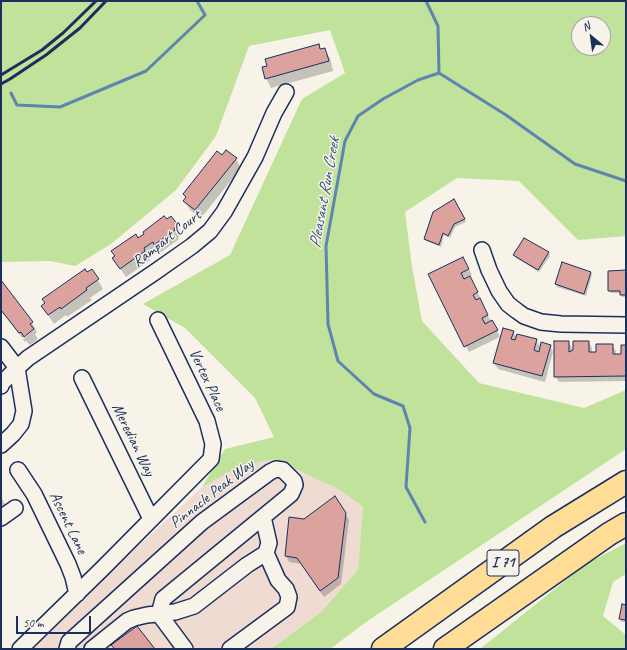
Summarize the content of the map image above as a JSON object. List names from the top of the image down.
{
  "streets": {
    "highway": ["I 71"],
    "street": [
      "Rampart Court",
      "Vertex Place",
      "Meredian Way",
      "Pinnacle Peak Way",
      "Ascent Lane"
    ]
  },
  "crossings": [
    ["Vertex Place", "Pinnacle Peak Way"],
    ["Meredian Way", "Pinnacle Peak Way"],
    ["Pinnacle Peak Way", "Ascent Lane"]
  ],
  "water": ["Pleasant Run Creek"],
  "scale_bar": "50 m",
  "north": "top left"
}
